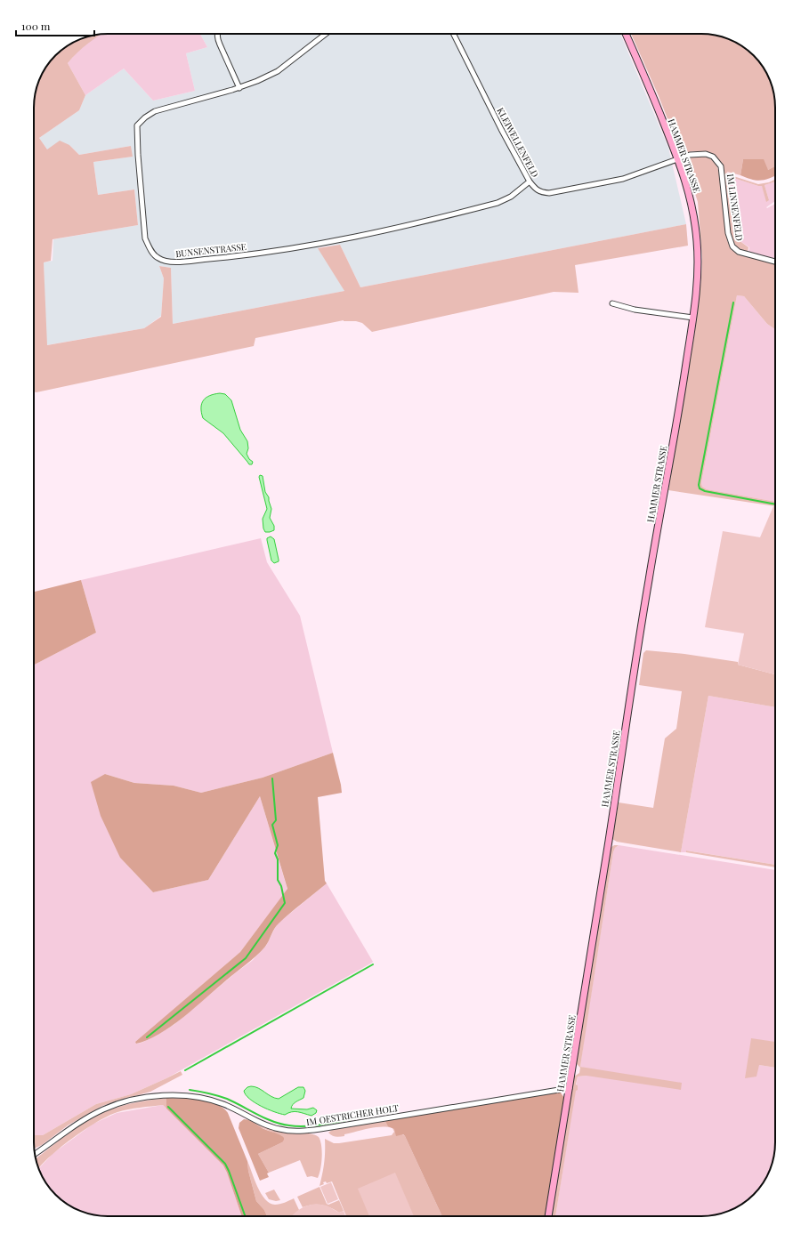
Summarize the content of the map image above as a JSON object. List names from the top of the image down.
{
  "streets": {
    "main road": ["HAMMER STRASSE"],
    "street": [
      "KLEIWELLENFELD",
      "IM LINNENFELD",
      "BUNSENSTRASSE",
      "IM OESTRICHER HOLT"
    ]
  },
  "crossings": [
    ["KLEIWELLENFELD", "HAMMER STRASSE"],
    ["KLEIWELLENFELD", "IM LINNENFELD"],
    ["KLEIWELLENFELD", "BUNSENSTRASSE"],
    ["HAMMER STRASSE", "IM LINNENFELD"],
    ["HAMMER STRASSE", "IM OESTRICHER HOLT"]
  ],
  "scale_bar": "100 m"
}
